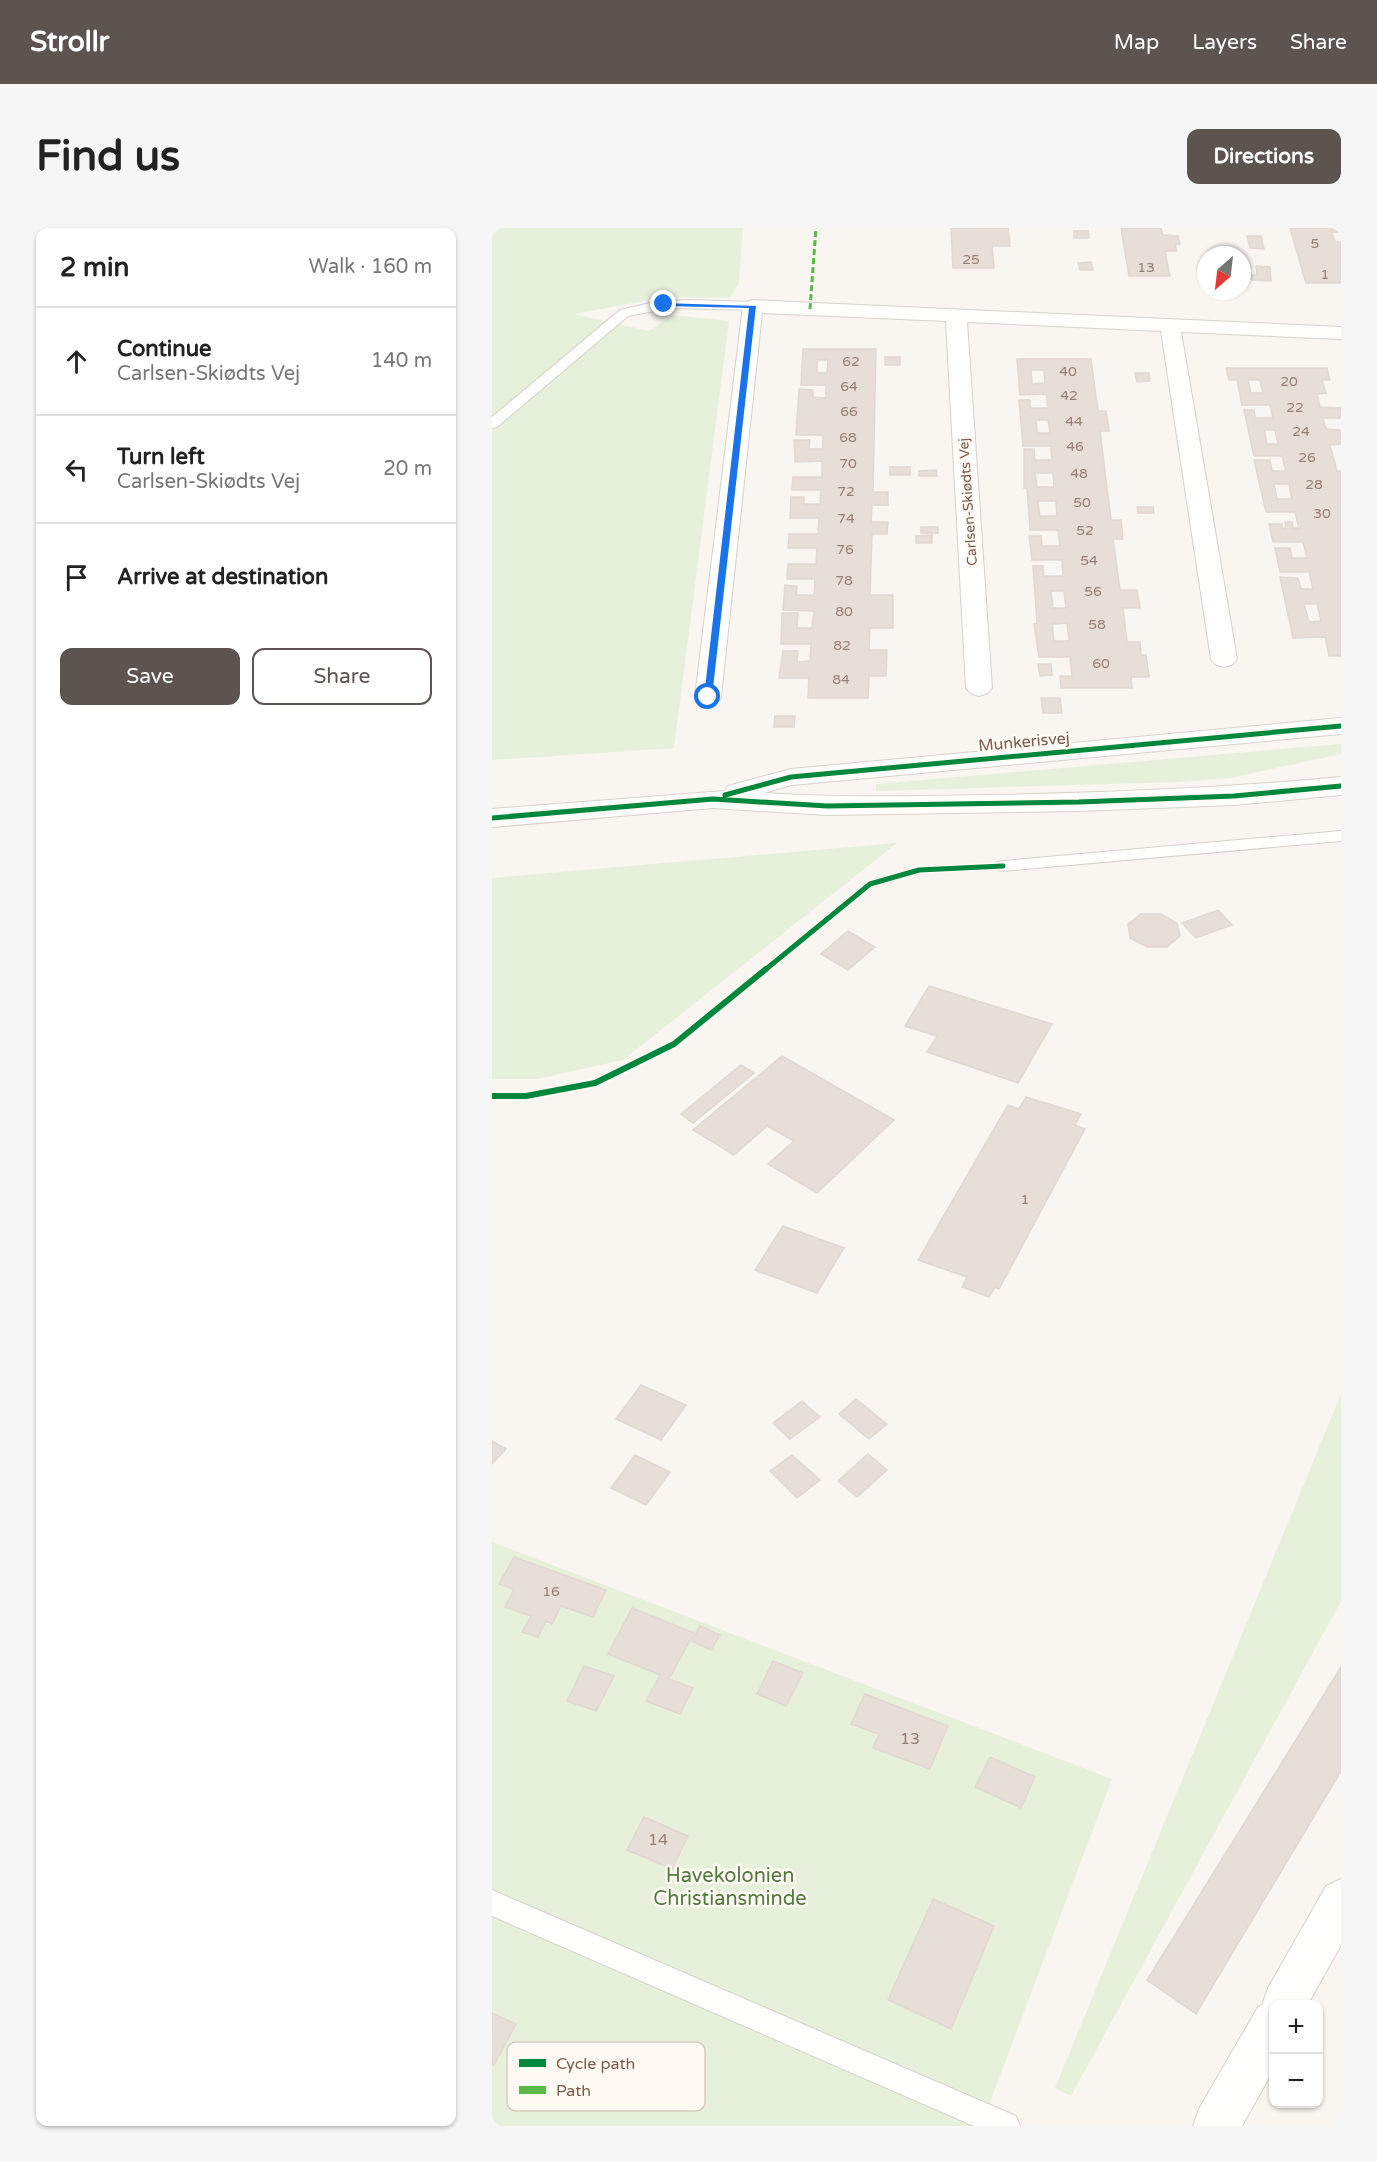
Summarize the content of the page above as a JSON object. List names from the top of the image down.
{
  "streets": {
    "street": ["Carlsen-Skiødts Vej", "Munkerisvej"]
  },
  "parks": ["Havekolonien Christiansminde"],
  "house_numbers": [
    "5",
    "25",
    "13",
    "1",
    "62",
    "40",
    "20",
    "64",
    "42",
    "22",
    "66",
    "44",
    "24",
    "68",
    "46",
    "26",
    "70",
    "48",
    "28",
    "72",
    "50",
    "30",
    "74",
    "52",
    "76",
    "54",
    "78",
    "56",
    "80",
    "58",
    "82",
    "60",
    "84",
    "1",
    "16",
    "13",
    "14"
  ],
  "legend": ["Cycle path", "Path"],
  "north": "bottom left",
  "page": {
    "header": "Strollr",
    "nav": ["Map", "Layers", "Share"],
    "buttons": [
      "Directions",
      ["Save", "Share"]
    ],
    "title": "Find us",
    "heading": ["2 min", "Walk · 160 m"],
    "list": [
      ["Continue", "Carlsen-Skiødts Vej", "140 m"],
      ["Turn left", "Carlsen-Skiødts Vej", "20 m"],
      "Arrive at destination"
    ],
    "map_buttons": ["+", "−"]
  }
}
